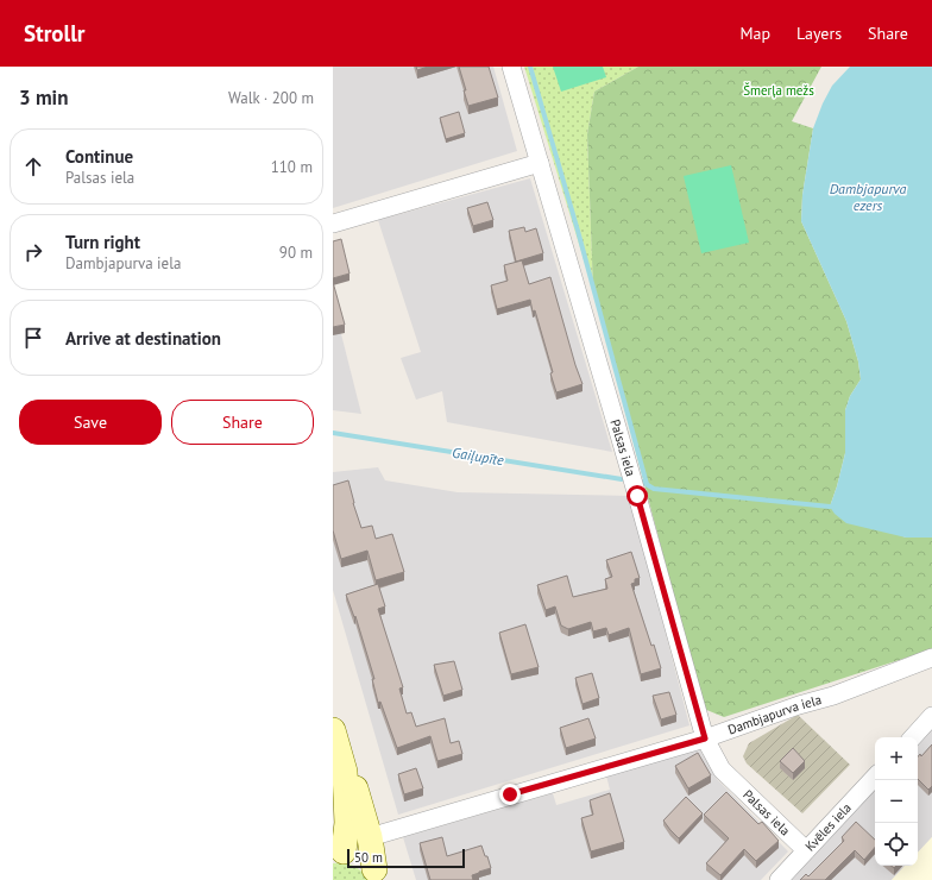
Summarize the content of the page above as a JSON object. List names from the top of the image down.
{
  "streets": {
    "street": ["Palsas iela", "Dambjapurva iela", "Kvēles iela"]
  },
  "crossings": [
    ["Palsas iela", "Dambjapurva iela"],
    ["Palsas iela", "Kvēles iela"]
  ],
  "water": ["Dambjapurva ezers", "Gaiļupīte"],
  "parks": ["Šmerļa mežs"],
  "scale_bar": "50 m",
  "page": {
    "header": "Strollr",
    "nav": ["Map", "Layers", "Share"],
    "heading": ["3 min", "Walk · 200 m"],
    "list": [
      ["Continue", "Palsas iela", "110 m"],
      ["Turn right", "Dambjapurva iela", "90 m"],
      "Arrive at destination"
    ],
    "buttons": ["Save", "Share"],
    "map_buttons": ["+", "−"],
    "scale": "50 m"
  }
}
